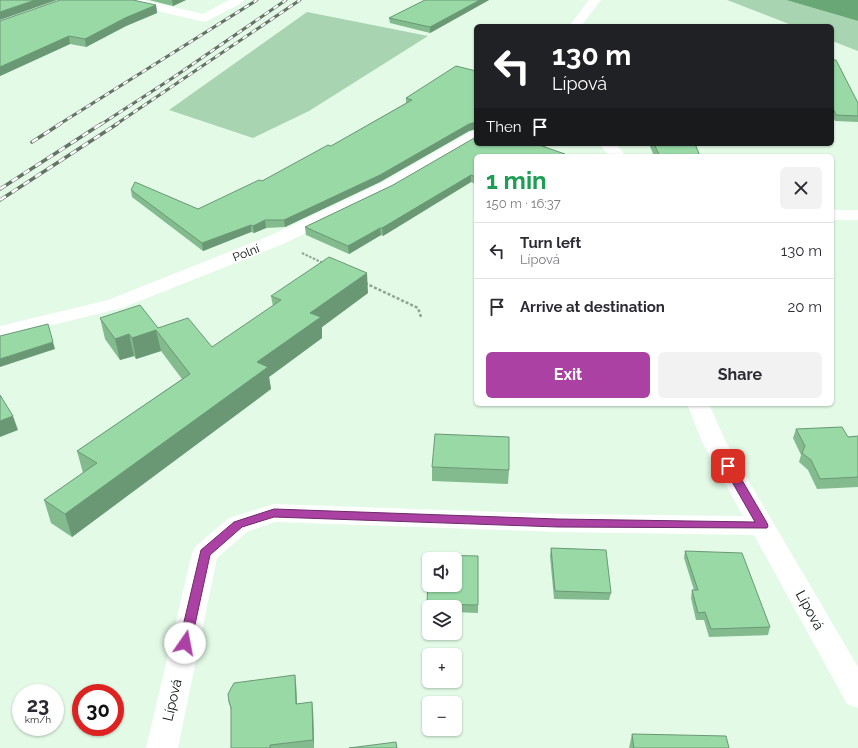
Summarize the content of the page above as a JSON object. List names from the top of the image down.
{
  "streets": {
    "street": ["Polní", "Lípová"]
  },
  "page": {
    "turn": ["130 m", "Lípová"],
    "then": "Then",
    "heading": ["1 min", "150 m · 16:37"],
    "list": [
      {
        "name": "Turn left",
        "note": "Lípová",
        "value": "130 m"
      },
      {
        "name": "Arrive at destination",
        "value": "20 m"
      }
    ],
    "buttons": ["Exit", "Share"],
    "map_buttons": ["+", "−"],
    "speed": "23 km/h",
    "limit": "30"
  }
}
